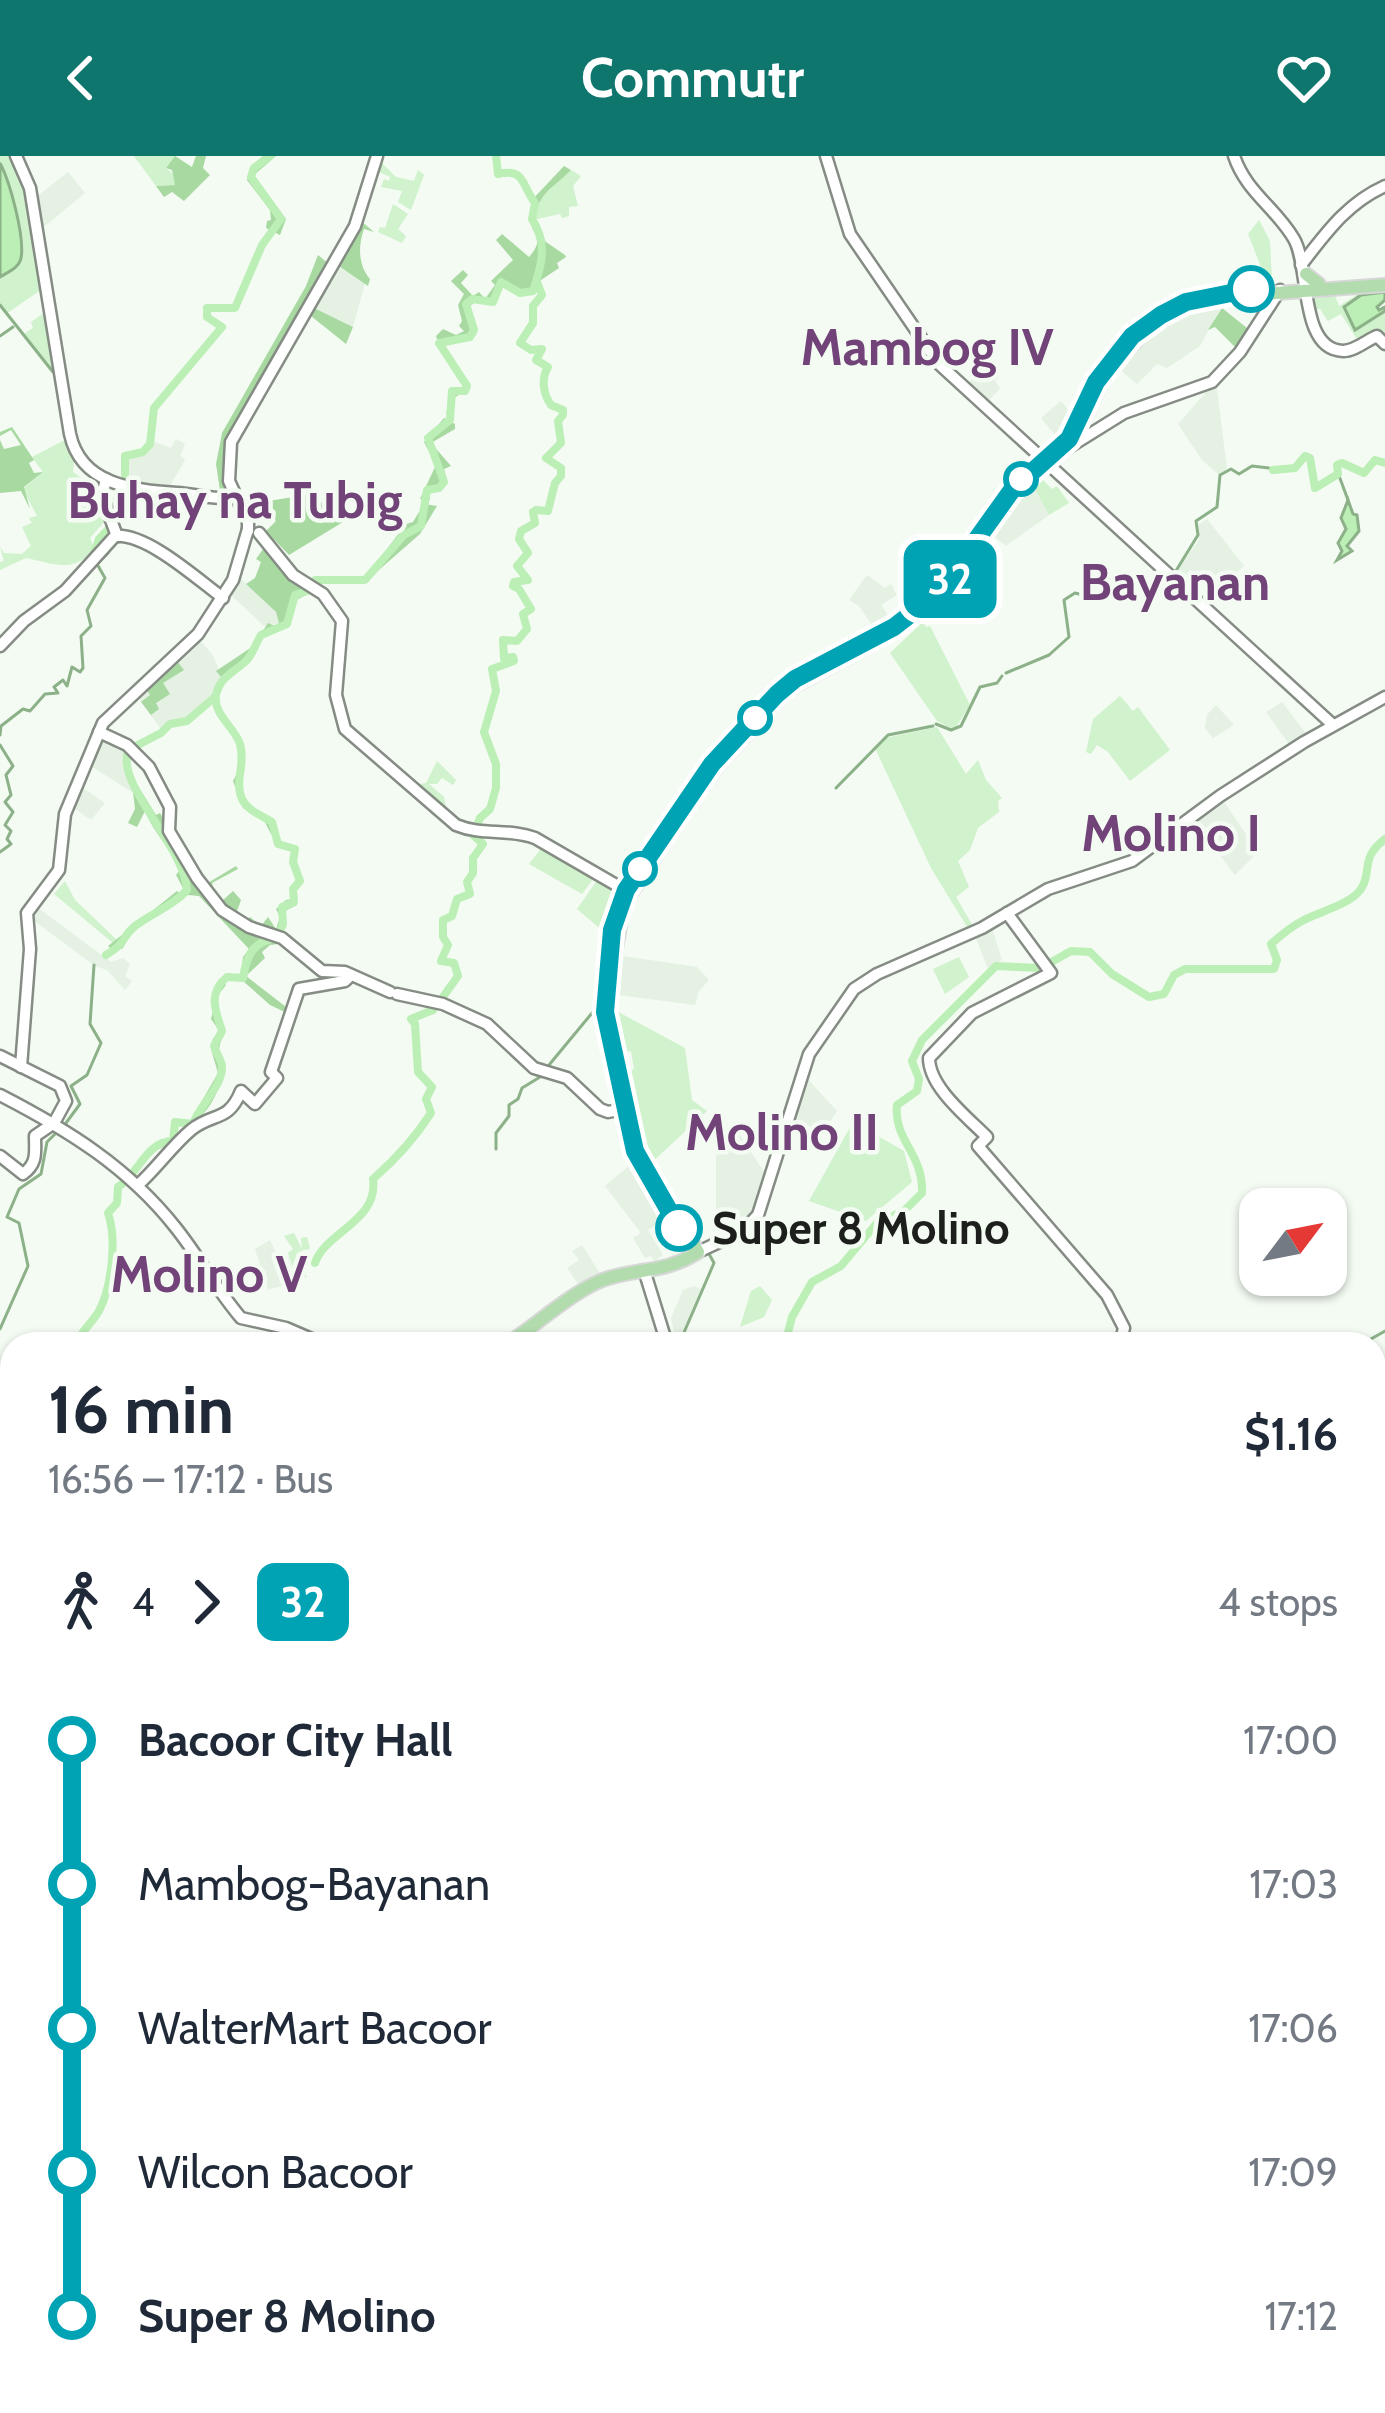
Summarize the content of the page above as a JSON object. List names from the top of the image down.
{
  "districts": [
    "Mambog IV",
    "Buhay na Tubig",
    "Bayanan",
    "Molino I",
    "Molino II",
    "Molino V"
  ],
  "places": ["Super 8 Molino"],
  "lines": ["bus line 32"],
  "north": "top right",
  "page": {
    "header": "Commutr",
    "on_map": "32",
    "heading": ["16 min", "16:56 – 17:12 · Bus", "$1.16"],
    "legs": ["4", "32", "4 stops"],
    "list": [
      {
        "name": "Bacoor City Hall",
        "value": "17:00"
      },
      {
        "name": "Mambog-Bayanan",
        "value": "17:03"
      },
      {
        "name": "WalterMart Bacoor",
        "value": "17:06"
      },
      {
        "name": "Wilcon Bacoor",
        "value": "17:09"
      },
      {
        "name": "Super 8 Molino",
        "value": "17:12"
      }
    ]
  }
}
